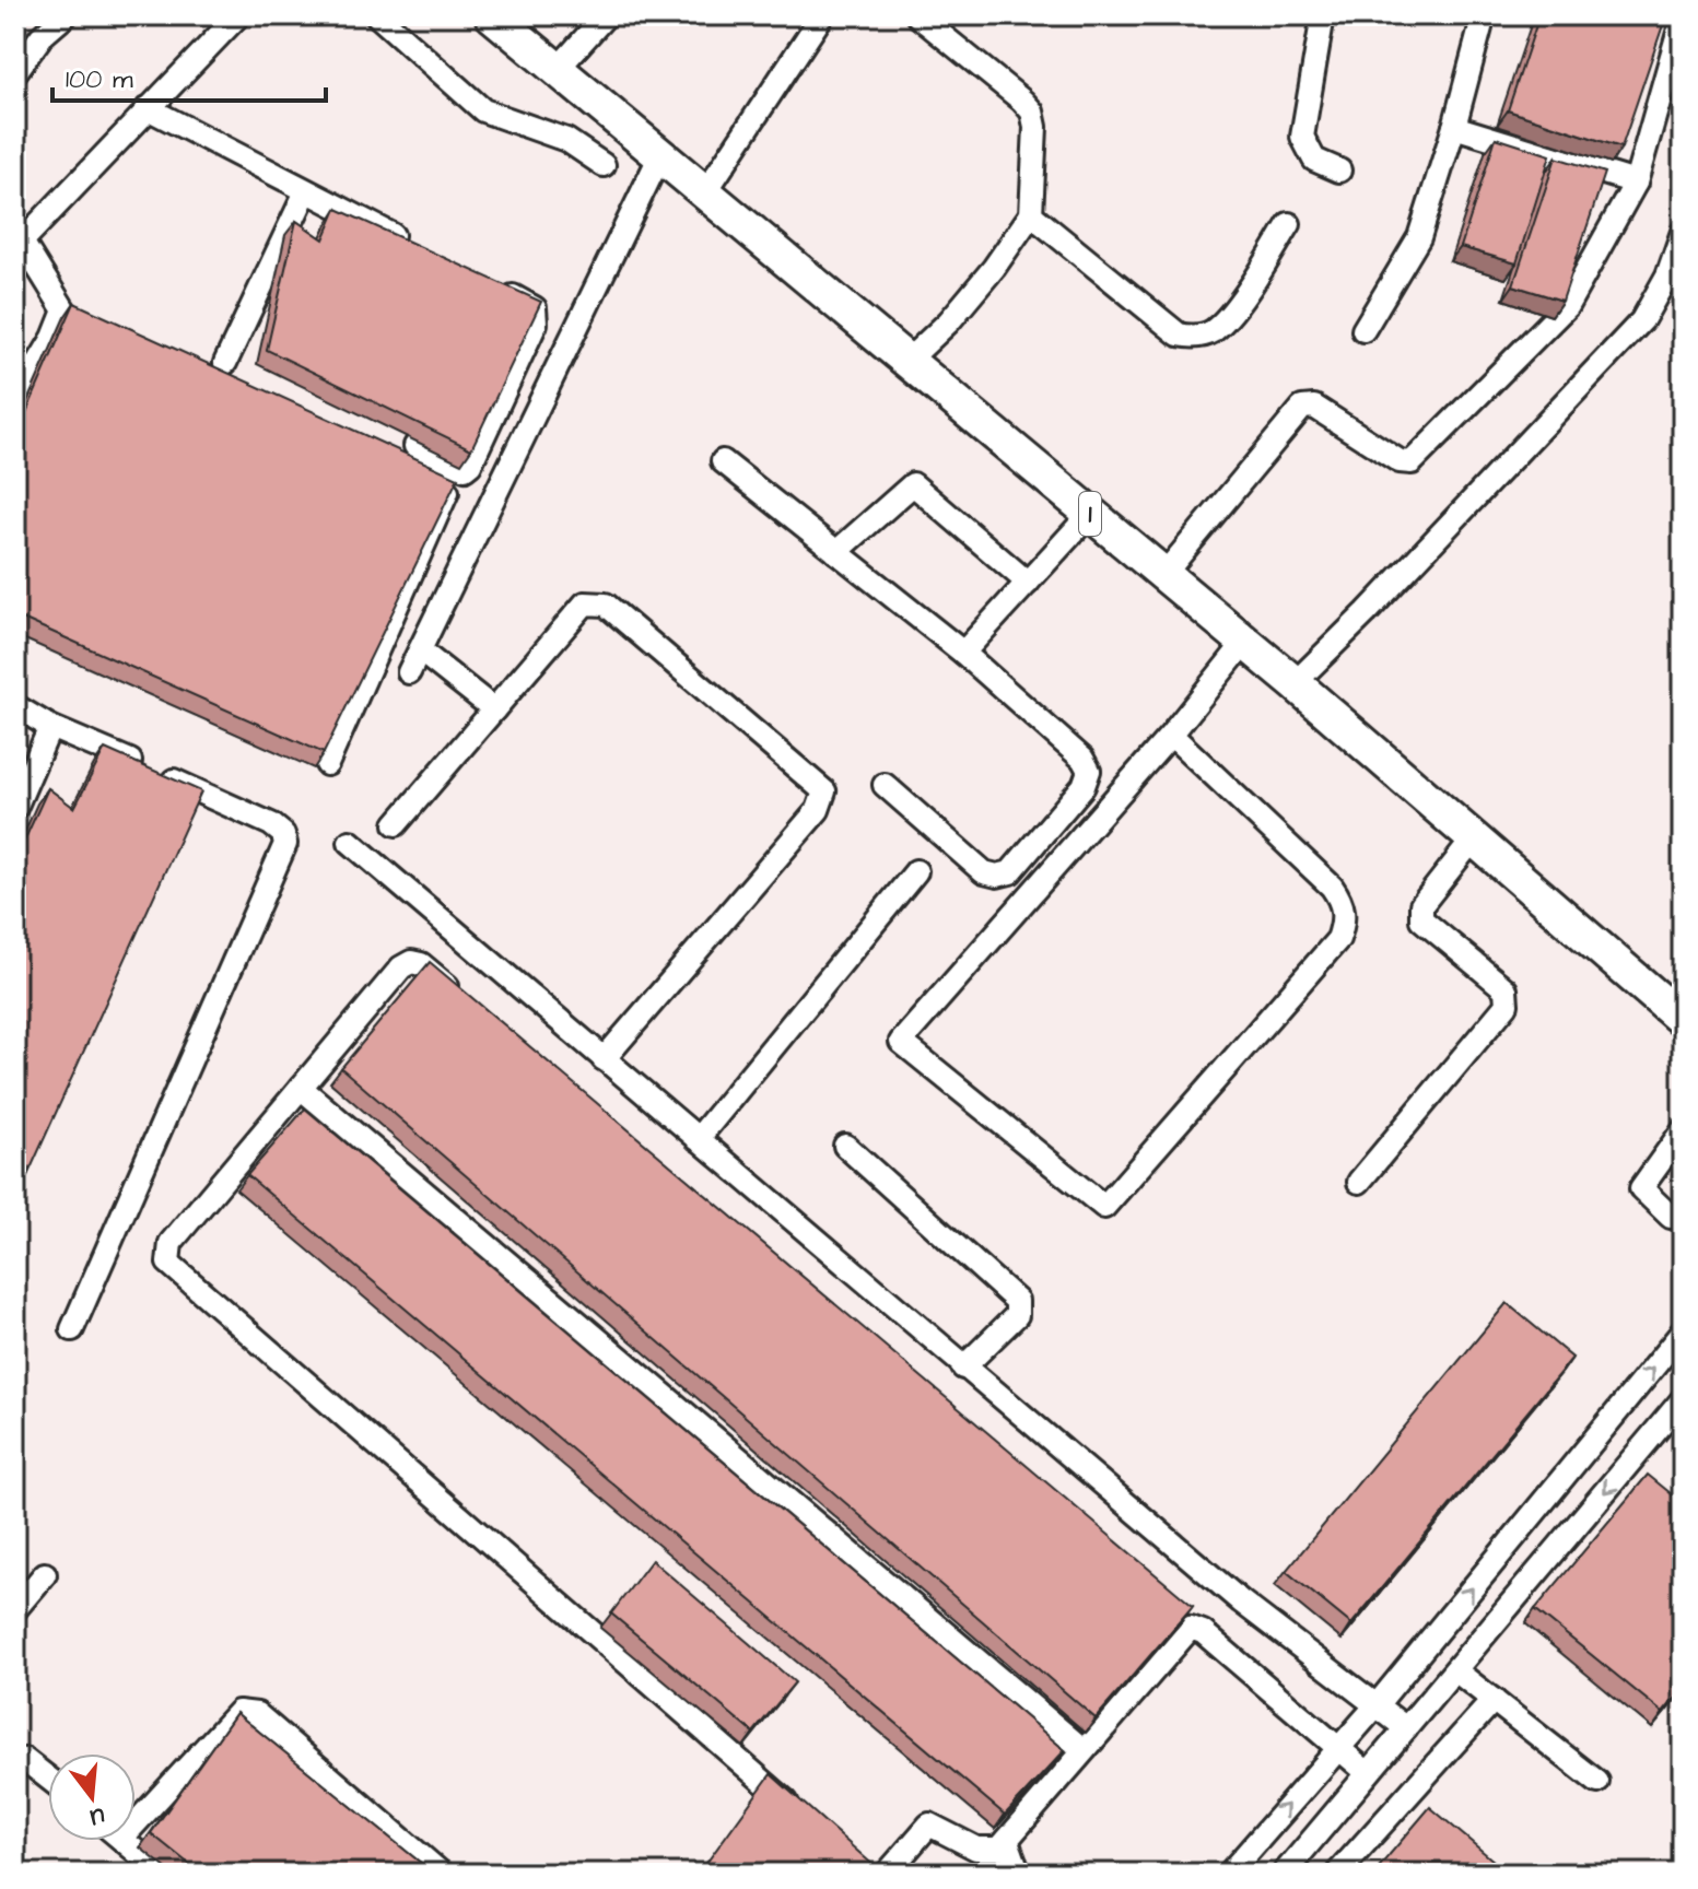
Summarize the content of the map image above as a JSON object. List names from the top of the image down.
{
  "streets": {
    "highway": ["1"]
  },
  "scale_bar": "100 m",
  "north": "bottom"
}
